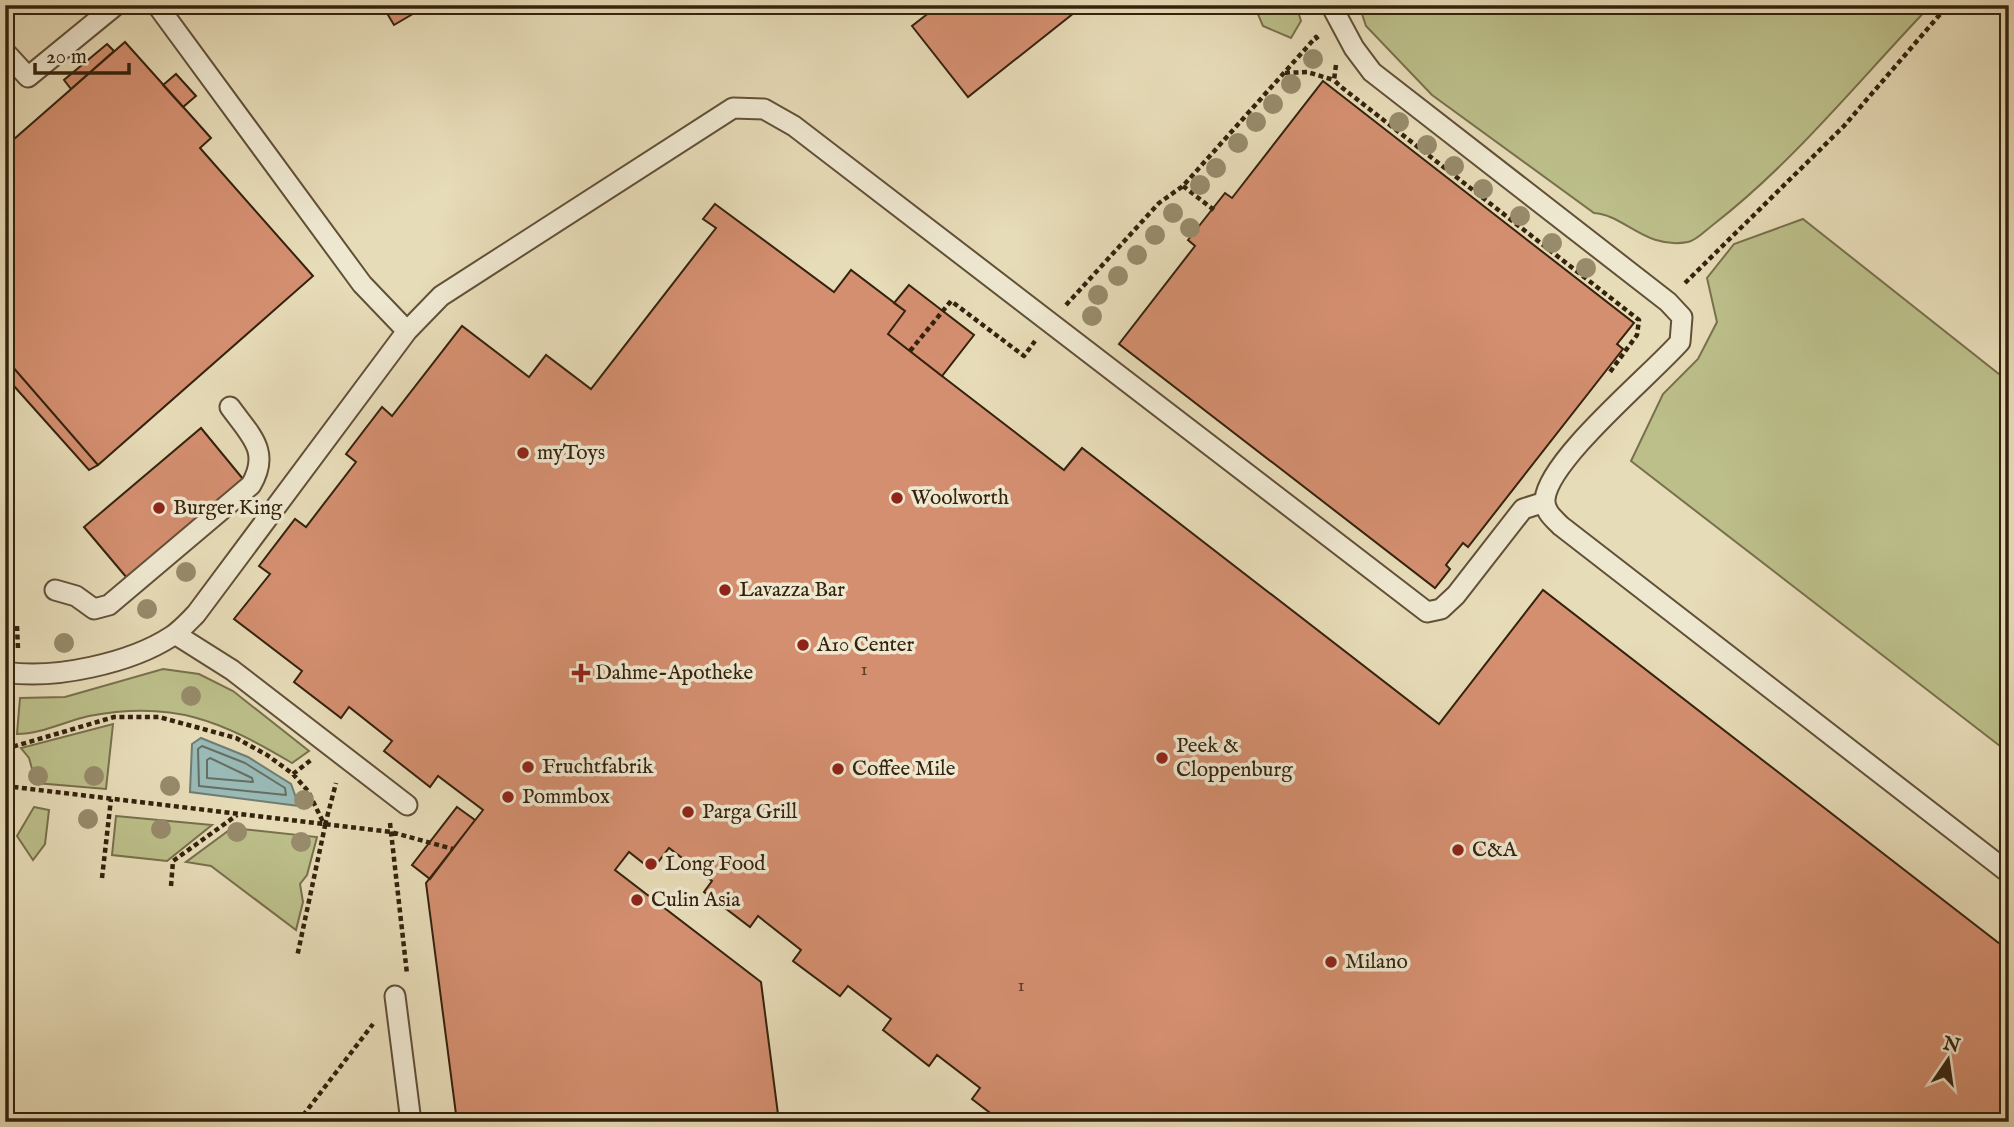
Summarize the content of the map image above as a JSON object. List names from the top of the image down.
{
  "places": {
    "other": [
      "myToys",
      "Woolworth",
      "Burger King",
      "Lavazza Bar",
      "A10 Center",
      "Peek & Cloppenburg",
      "Fruchtfabrik",
      "Coffee Mile",
      "Pommbox",
      "Parga Grill",
      "C&A",
      "Long Food",
      "Culin Asia",
      "Milano"
    ],
    "health": ["Dahme-Apotheke"]
  },
  "house_numbers": ["1", "1"],
  "scale_bar": "20 m",
  "north": "top"
}
